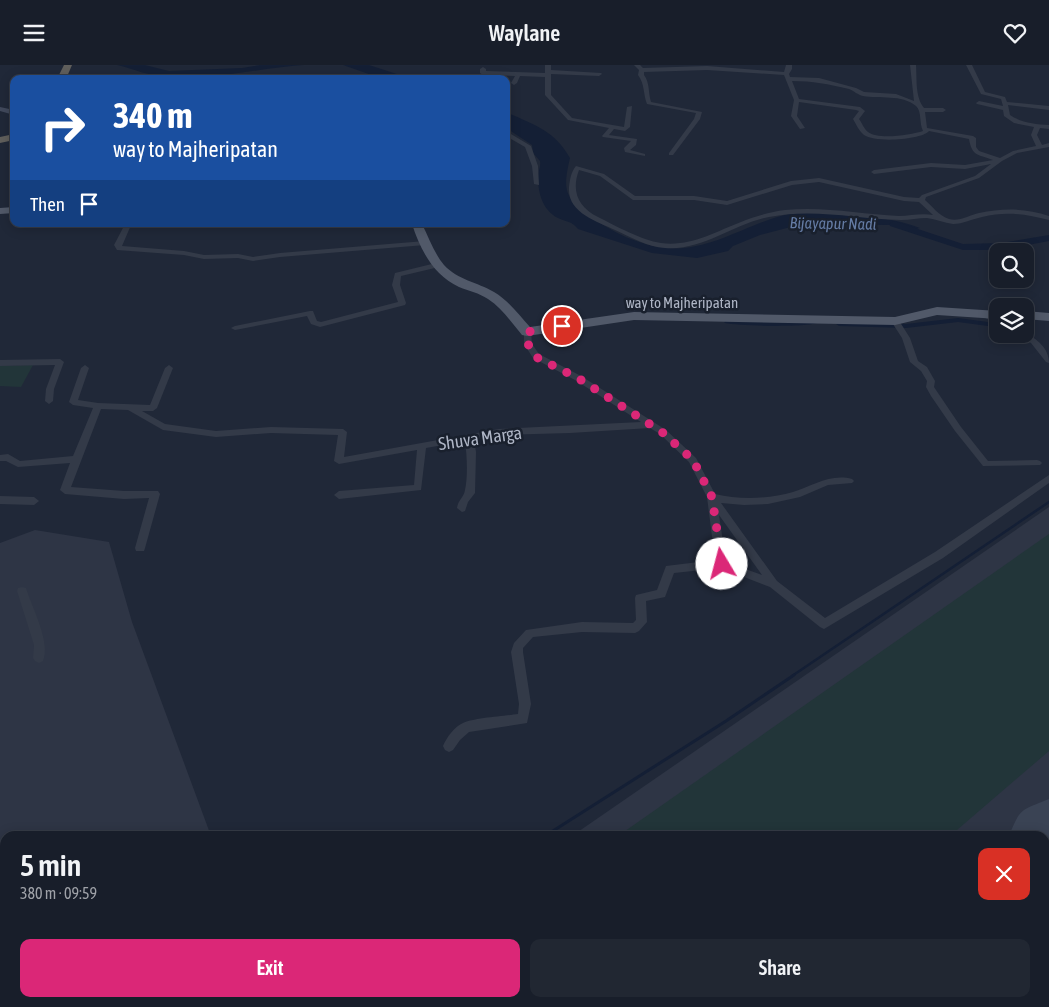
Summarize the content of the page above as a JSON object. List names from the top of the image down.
{
  "streets": {
    "main road": ["way to Majheripatan"],
    "street": ["Shuva Marga"]
  },
  "water": ["Bijayapur Nadi"],
  "page": {
    "header": "Waylane",
    "turn": ["340 m", "way to Majheripatan"],
    "then": "Then",
    "heading": ["5 min", "380 m · 09:59"],
    "buttons": ["Exit", "Share"]
  }
}
